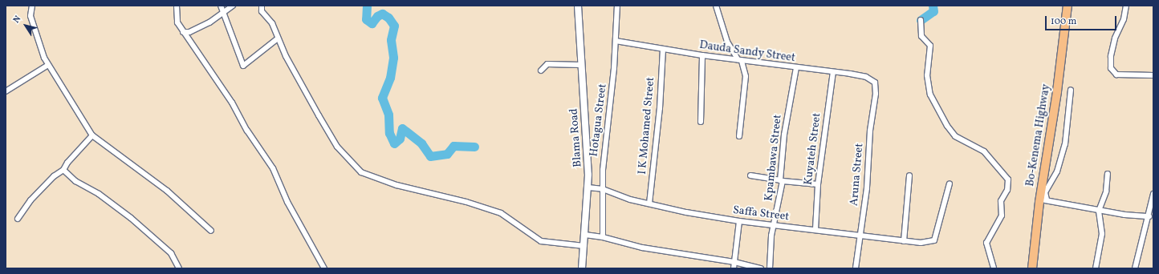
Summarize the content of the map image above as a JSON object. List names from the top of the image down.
{
  "streets": {
    "highway": ["Bo-Kenema Highway"],
    "street": [
      "Dauda Sandy Street",
      "Hotagua Street",
      "I K Mohamed Street",
      "Blama Road",
      "Kuyateh Street",
      "Kpambawa Street",
      "Aruna Street",
      "Saffa Street"
    ]
  },
  "crossings": [
    ["Dauda Sandy Street", "Hotagua Street"],
    ["Dauda Sandy Street", "I K Mohamed Street"],
    ["Dauda Sandy Street", "Kuyateh Street"],
    ["Dauda Sandy Street", "Kpambawa Street"],
    ["Dauda Sandy Street", "Aruna Street"],
    ["Hotagua Street", "Saffa Street"],
    ["I K Mohamed Street", "Saffa Street"],
    ["Blama Road", "Saffa Street"],
    ["Kuyateh Street", "Saffa Street"],
    ["Kpambawa Street", "Saffa Street"],
    ["Aruna Street", "Saffa Street"]
  ],
  "scale_bar": "100 m",
  "north": "top left"
}
